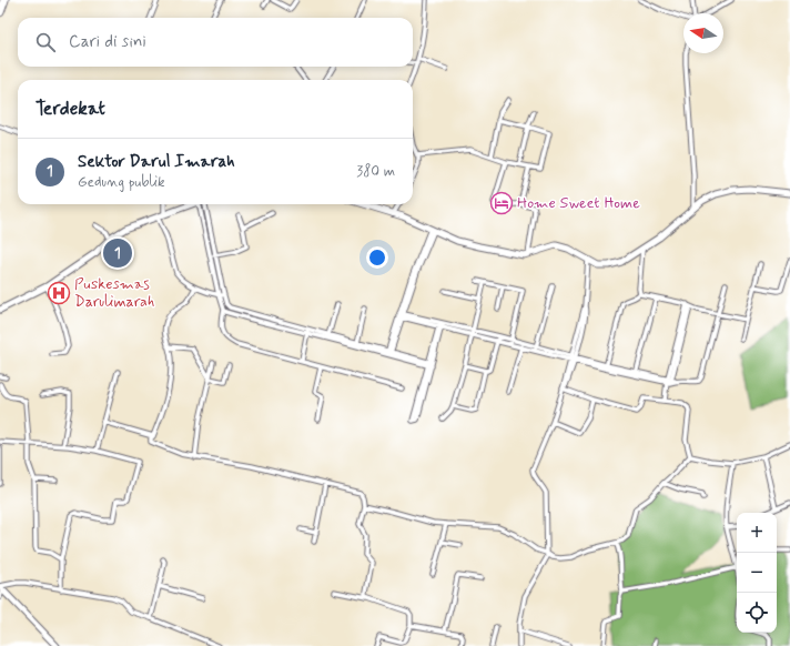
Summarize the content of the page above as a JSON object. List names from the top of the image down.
{
  "places": {
    "hotel": ["Home Sweet Home"],
    "hospital": ["Puskesmas Darulimarah"]
  },
  "north": "left",
  "page": {
    "search": "Cari di sini",
    "heading": "Terdekat",
    "list": [
      {
        "mark": "1",
        "name": "Sektor Darul Imarah",
        "note": "Gedung publik",
        "value": "380 m"
      }
    ],
    "pins": "1",
    "map_buttons": ["+", "−"]
  }
}
